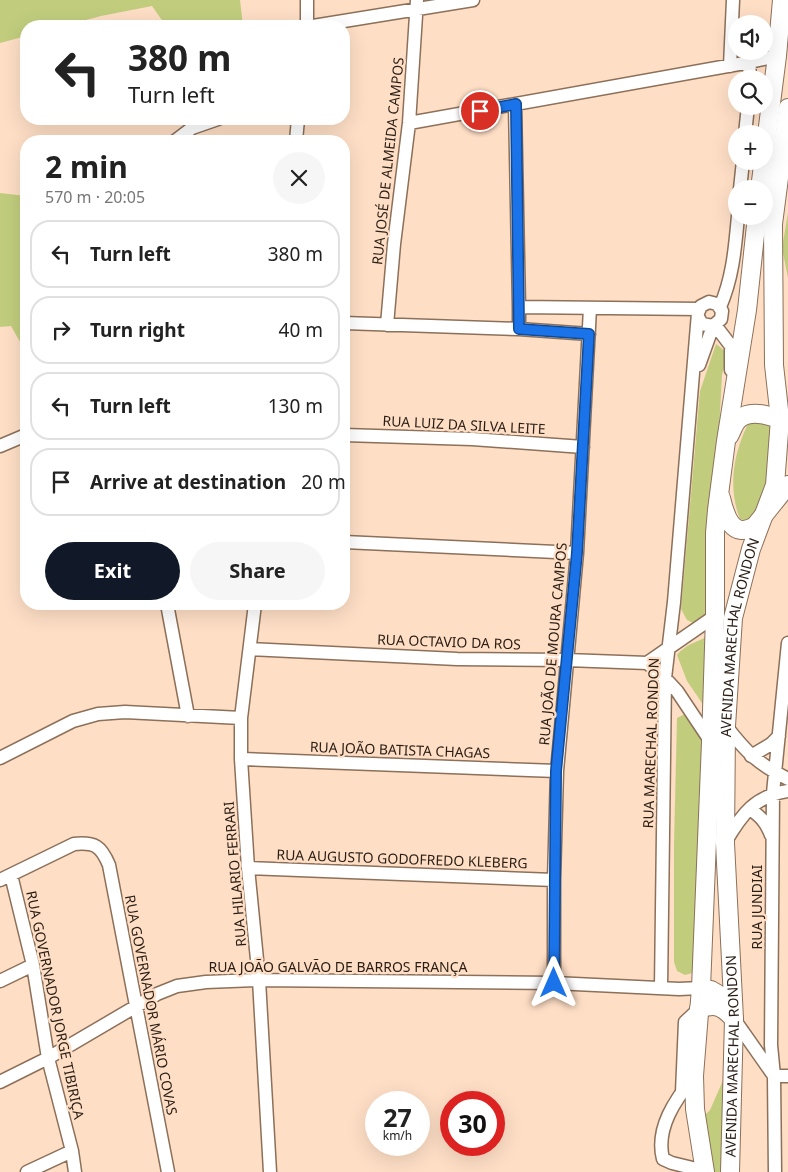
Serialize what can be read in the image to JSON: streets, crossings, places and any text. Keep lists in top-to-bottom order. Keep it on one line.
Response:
{"streets":{"main road":["AVENIDA MARECHAL RONDON"],"street":["RUA JOSÉ DE ALMEIDA CAMPOS","RUA LUIZ DA SILVA LEITE","RUA OCTAVIO DA ROS","RUA JOÃO DE MOURA CAMPOS","RUA MARECHAL RONDON","RUA JOÃO BATISTA CHAGAS","RUA AUGUSTO GODOFREDO KLEBERG","RUA HILARIO FERRARI","RUA JUNDIAI","RUA JOÃO GALVÃO DE BARROS FRANÇA","RUA GOVERNADOR JORGE TIBIRIÇA","RUA GOVERNADOR MÁRIO COVAS"]},"crossings":[["RUA LUIZ DA SILVA LEITE","RUA JOÃO DE MOURA CAMPOS"],["AVENIDA MARECHAL RONDON","RUA JOÃO GALVÃO DE BARROS FRANÇA"],["RUA OCTAVIO DA ROS","RUA JOÃO DE MOURA CAMPOS"],["RUA OCTAVIO DA ROS","RUA HILARIO FERRARI"],["RUA JOÃO DE MOURA CAMPOS","RUA JOÃO BATISTA CHAGAS"],["RUA JOÃO DE MOURA CAMPOS","RUA AUGUSTO GODOFREDO KLEBERG"],["RUA JOÃO DE MOURA CAMPOS","RUA JOÃO GALVÃO DE BARROS FRANÇA"],["RUA MARECHAL RONDON","RUA JOÃO GALVÃO DE BARROS FRANÇA"],["RUA JOÃO BATISTA CHAGAS","RUA HILARIO FERRARI"],["RUA AUGUSTO GODOFREDO KLEBERG","RUA HILARIO FERRARI"],["RUA HILARIO FERRARI","RUA JOÃO GALVÃO DE BARROS FRANÇA"],["RUA JOÃO GALVÃO DE BARROS FRANÇA","RUA GOVERNADOR JORGE TIBIRIÇA"],["RUA JOÃO GALVÃO DE BARROS FRANÇA","RUA GOVERNADOR MÁRIO COVAS"],["RUA GOVERNADOR JORGE TIBIRIÇA","RUA GOVERNADOR MÁRIO COVAS"]],"page":{"map_buttons":["+","−"],"turn":["380 m","Turn left"],"heading":["2 min","570 m · 20:05"],"list":[{"name":"Turn left","value":"380 m"},{"name":"Turn right","value":"40 m"},{"name":"Turn left","value":"130 m"},{"name":"Arrive at destination","value":"20 m"}],"buttons":["Exit","Share"],"speed":"27 km/h","limit":"30"}}
